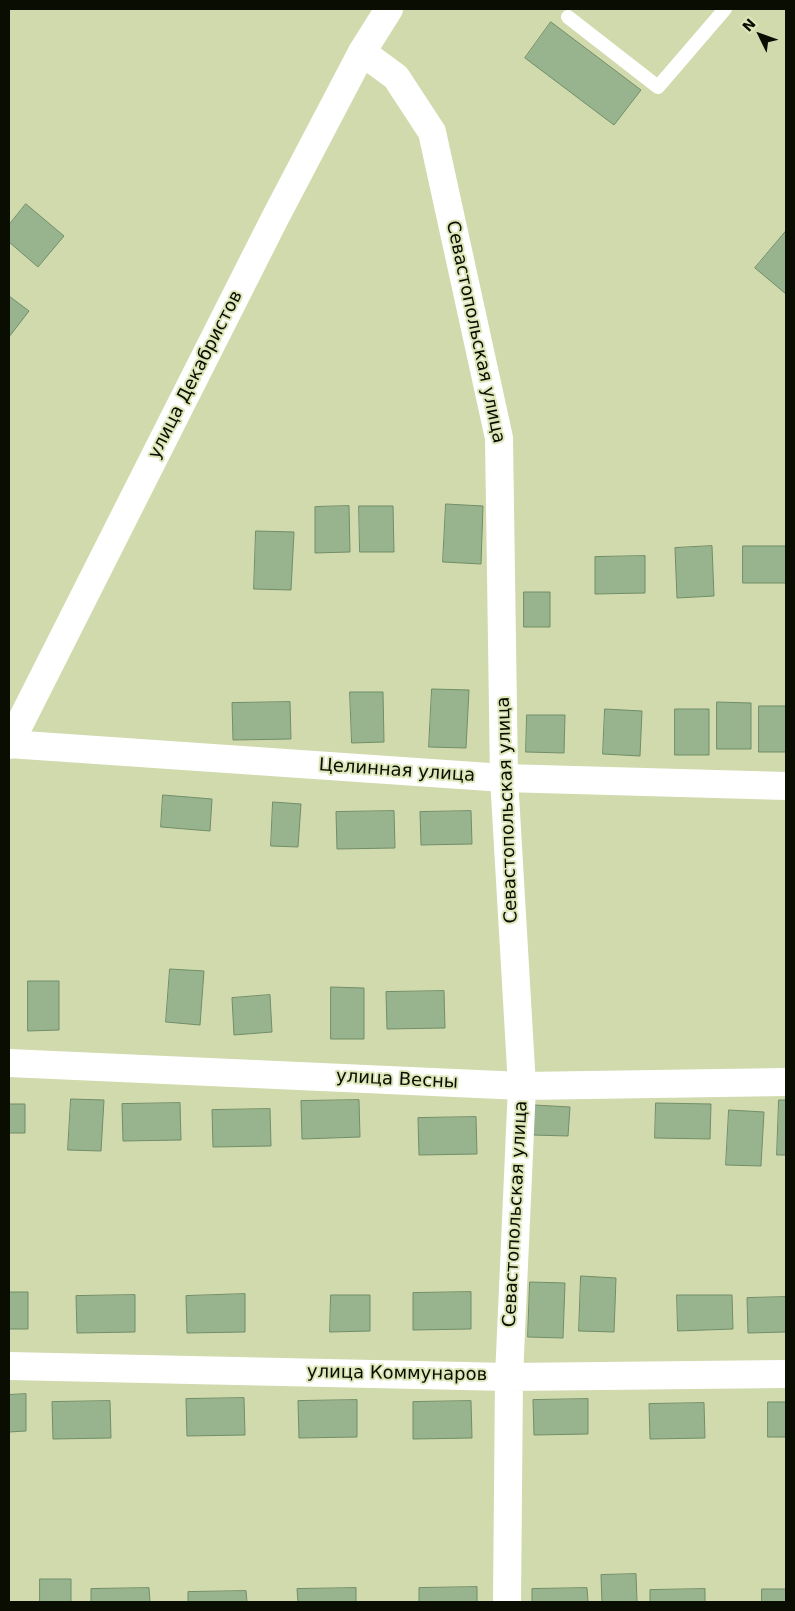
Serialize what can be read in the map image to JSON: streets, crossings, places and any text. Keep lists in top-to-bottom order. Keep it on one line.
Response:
{"streets":{"street":["Севастопольская улица","улица Декабристов","Целинная улица","улица Весны","улица Коммунаров"]},"crossings":[["Севастопольская улица","улица Декабристов"],["Севастопольская улица","Целинная улица"],["Севастопольская улица","улица Весны"],["Севастопольская улица","улица Коммунаров"],["улица Декабристов","Целинная улица"]],"north":"top left"}
